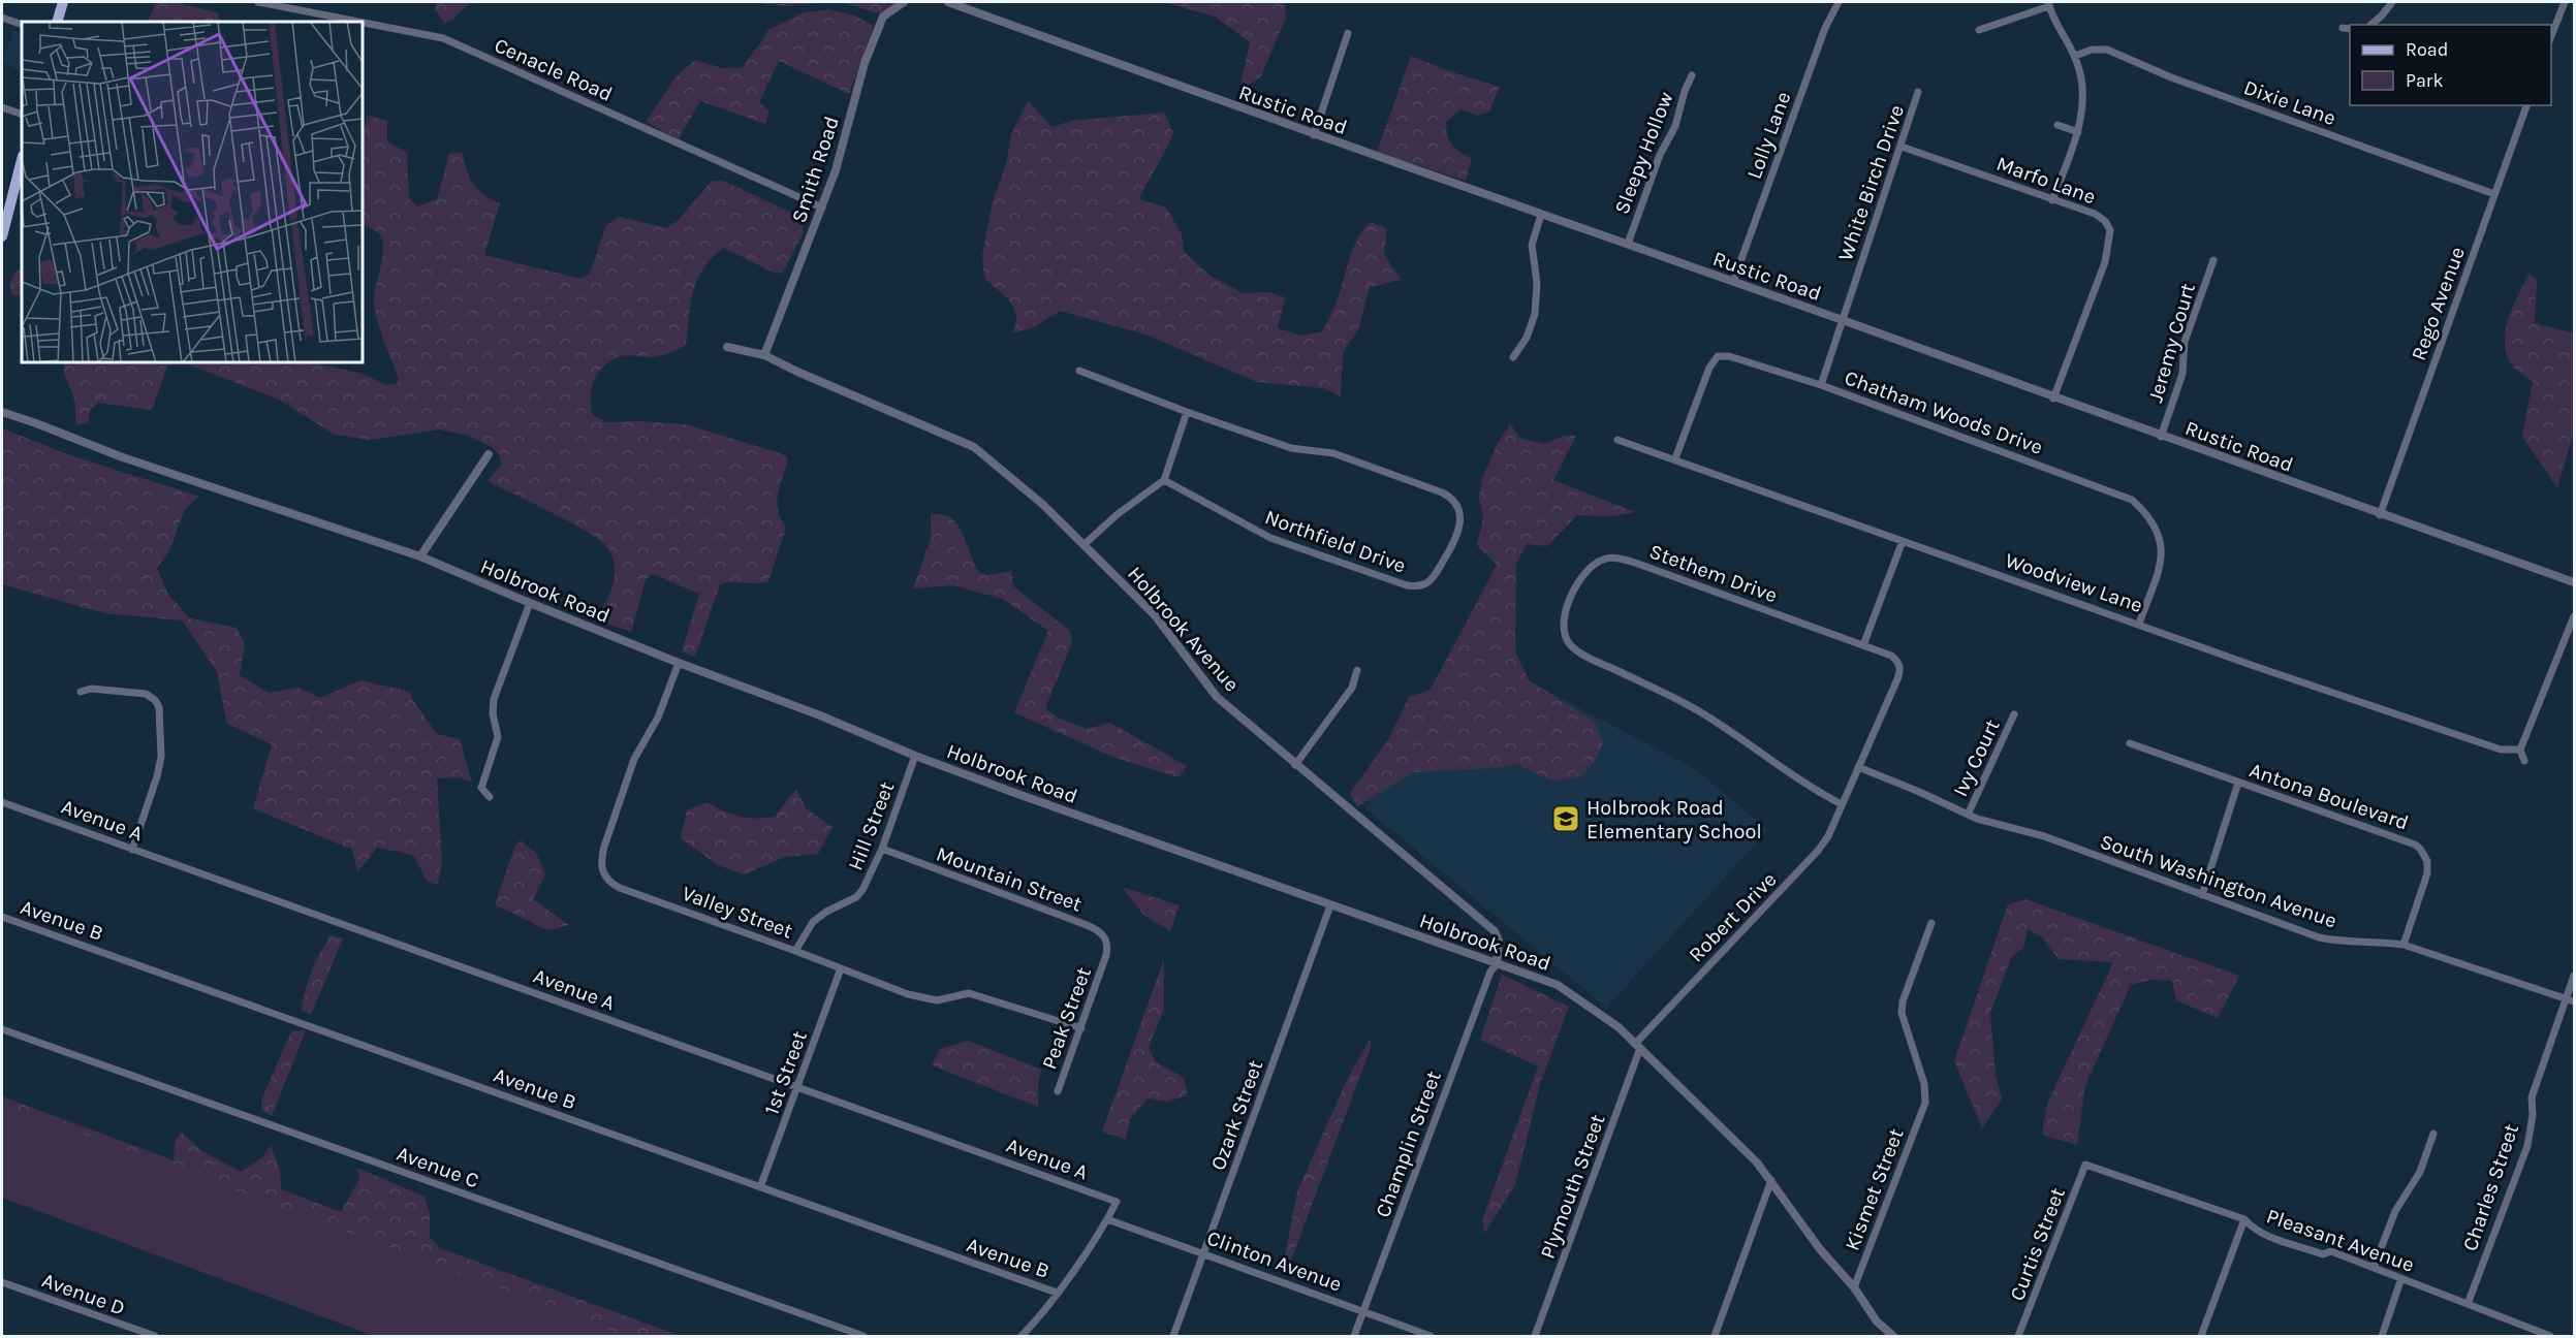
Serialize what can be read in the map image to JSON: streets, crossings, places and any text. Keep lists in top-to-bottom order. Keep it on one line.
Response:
{"streets":{"street":["Cenacle Road","Dixie Lane","Rustic Road","Lolly Lane","Sleepy Hollow","Smith Road","Marfo Lane","White Birch Drive","Rego Avenue","Jeremy Court","Chatham Woods Drive","Northfield Drive","Stethem Drive","Woodview Lane","Holbrook Road","Holbrook Avenue","Ivy Court","Antona Boulevard","Avenue A","Hill Street","Mountain Street","South Washington Avenue","Valley Street","Robert Drive","Avenue B","Peak Street","1st Street","Ozark Street","Champlin Street","Avenue C","Plymouth Street","Charles Street","Kismet Street","Pleasant Avenue","Curtis Street","Clinton Avenue","Avenue D"]},"crossings":[["Cenacle Road","Smith Road"],["Dixie Lane","Rego Avenue"],["Rustic Road","Lolly Lane"],["Rustic Road","Sleepy Hollow"],["Rustic Road","Marfo Lane"],["Rustic Road","White Birch Drive"],["Rustic Road","Rego Avenue"],["Rustic Road","Jeremy Court"],["Smith Road","Holbrook Avenue"],["Marfo Lane","White Birch Drive"],["White Birch Drive","Chatham Woods Drive"],["Chatham Woods Drive","Woodview Lane"],["Stethem Drive","South Washington Avenue"],["Stethem Drive","Robert Drive"],["Holbrook Road","Holbrook Avenue"],["Holbrook Road","Hill Street"],["Holbrook Road","Valley Street"],["Holbrook Road","Robert Drive"],["Holbrook Road","Ozark Street"],["Holbrook Road","Champlin Street"],["Holbrook Road","Plymouth Street"],["Holbrook Road","Kismet Street"],["Holbrook Avenue","Champlin Street"],["Ivy Court","South Washington Avenue"],["Antona Boulevard","South Washington Avenue"],["Avenue A","1st Street"],["Avenue A","Clinton Avenue"],["Hill Street","Mountain Street"],["Hill Street","Valley Street"],["Mountain Street","Peak Street"],["South Washington Avenue","Charles Street"],["Valley Street","Peak Street"],["Valley Street","1st Street"],["Robert Drive","Plymouth Street"],["Avenue B","1st Street"],["Ozark Street","Clinton Avenue"],["Champlin Street","Clinton Avenue"],["Charles Street","Pleasant Avenue"],["Pleasant Avenue","Curtis Street"]],"places":{"school or university":["Holbrook Road Elementary School"]},"legend":["Road","Park"]}
